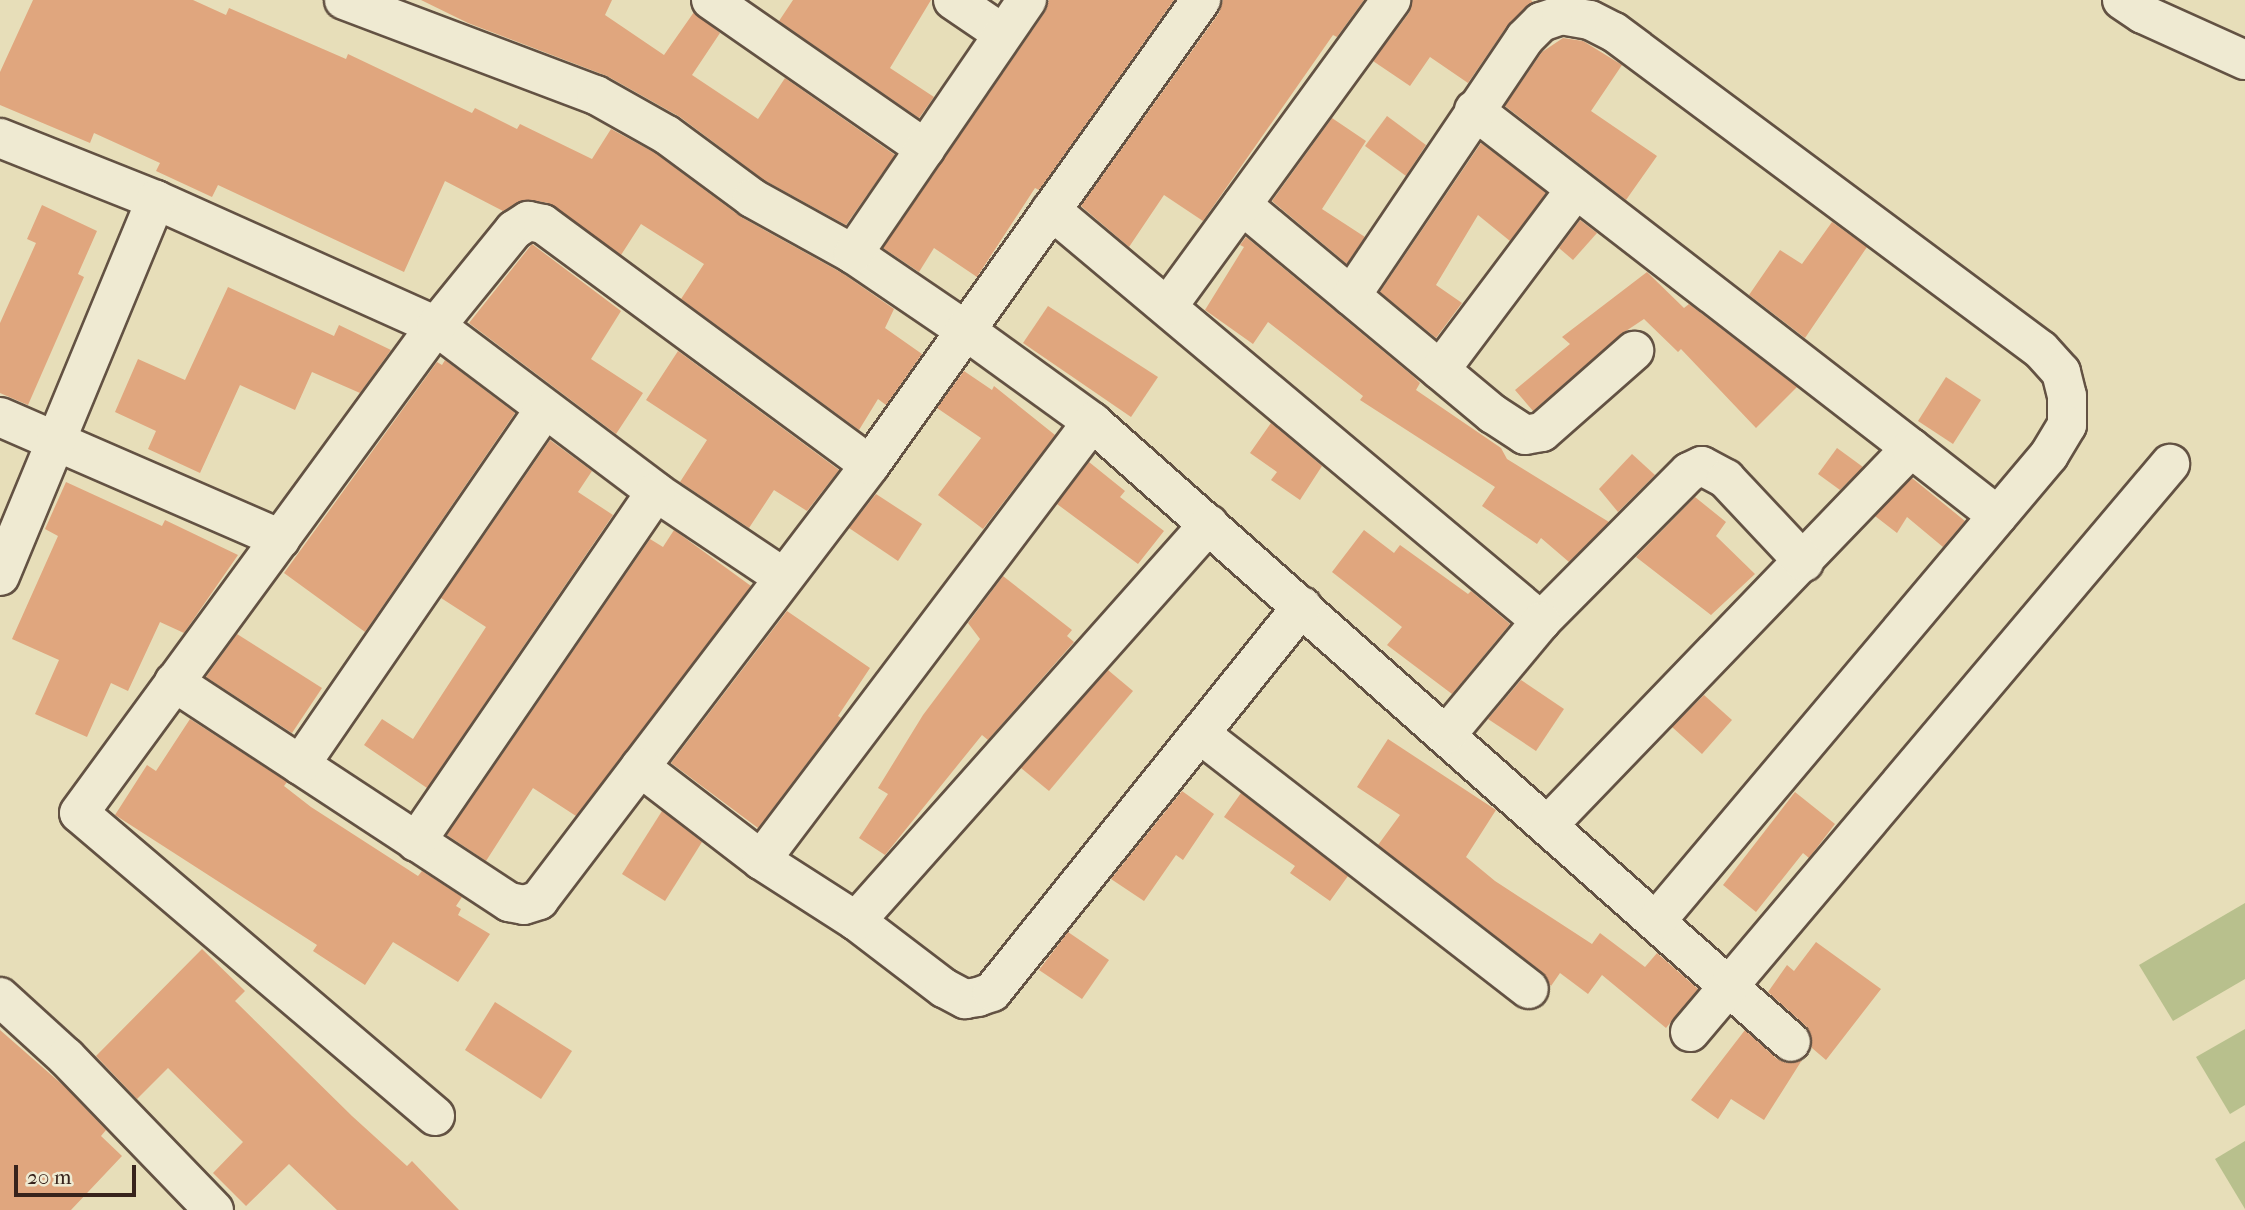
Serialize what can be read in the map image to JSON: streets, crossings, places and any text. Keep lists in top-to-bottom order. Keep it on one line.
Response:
{"scale_bar":"20 m"}
